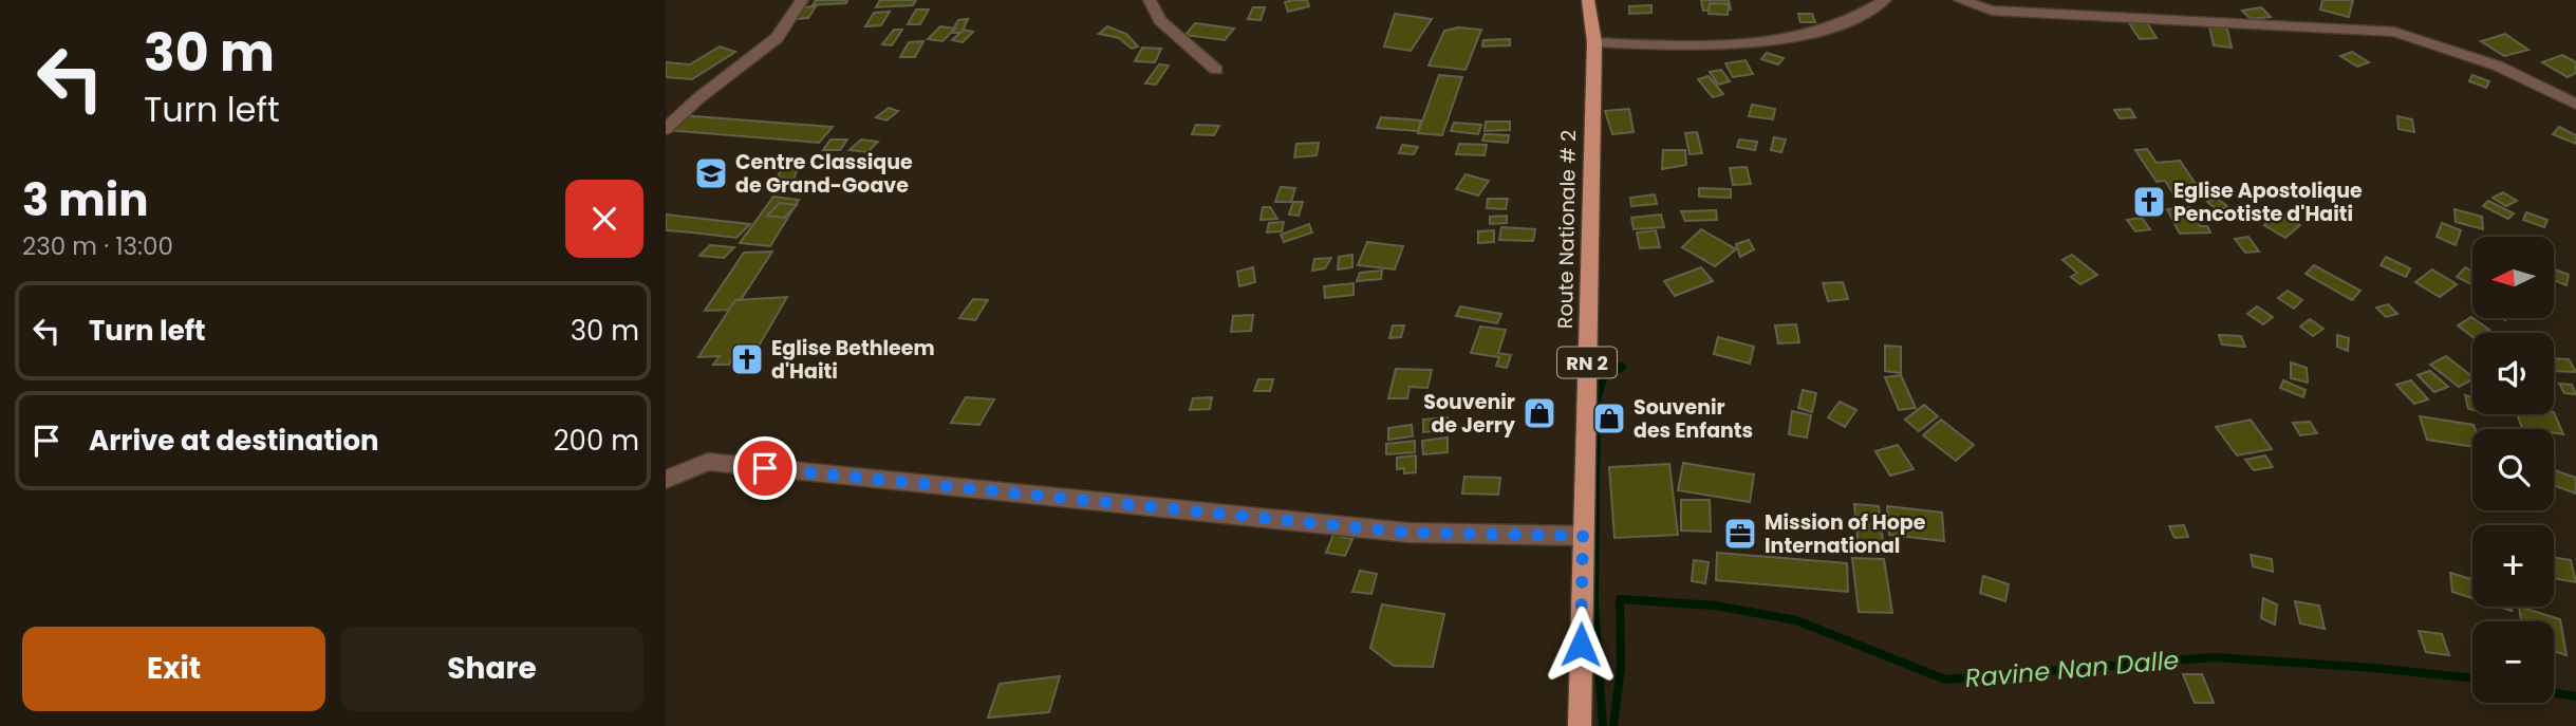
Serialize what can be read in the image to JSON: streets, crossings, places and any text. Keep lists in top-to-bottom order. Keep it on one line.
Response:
{"streets":{"main road":["Route Nationale # 2","RN 2"]},"water":["Ravine Nan Dalle"],"places":{"school or university":["Centre Classique de Grand-Goave"],"church":["Eglise Apostolique Pencotiste d'Haiti","Eglise Bethleem d'Haiti"],"shop":["Souvenir de Jerry","Souvenir des Enfants"],"office":["Mission of Hope International"]},"north":"left","page":{"turn":["30 m","Turn left"],"heading":["3 min","230 m · 13:00"],"map_buttons":["+","−"],"list":[{"name":"Turn left","value":"30 m"},{"name":"Arrive at destination","value":"200 m"}],"buttons":["Exit","Share"]}}
